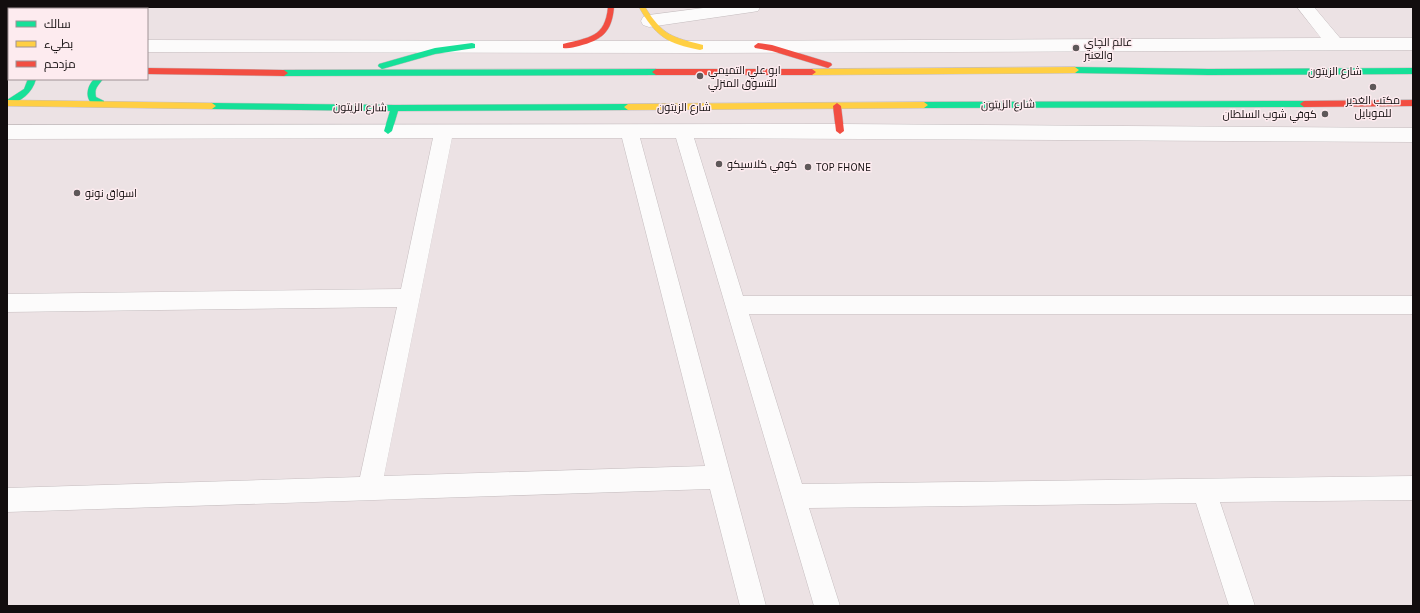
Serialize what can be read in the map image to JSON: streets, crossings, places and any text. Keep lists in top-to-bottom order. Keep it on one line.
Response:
{"streets":{"main road":["شارع الزيتون"]},"places":["عالم الچاي والعنبر","ابو علي التميمي للتسوق المنزلي","مكتب الغدير للموبايل","كوفي شوب السلطان","كوفي كلاسيكو","TOP FHONE","اسواق نونو"],"legend":["سالك","بطيء","مزدحم"]}
